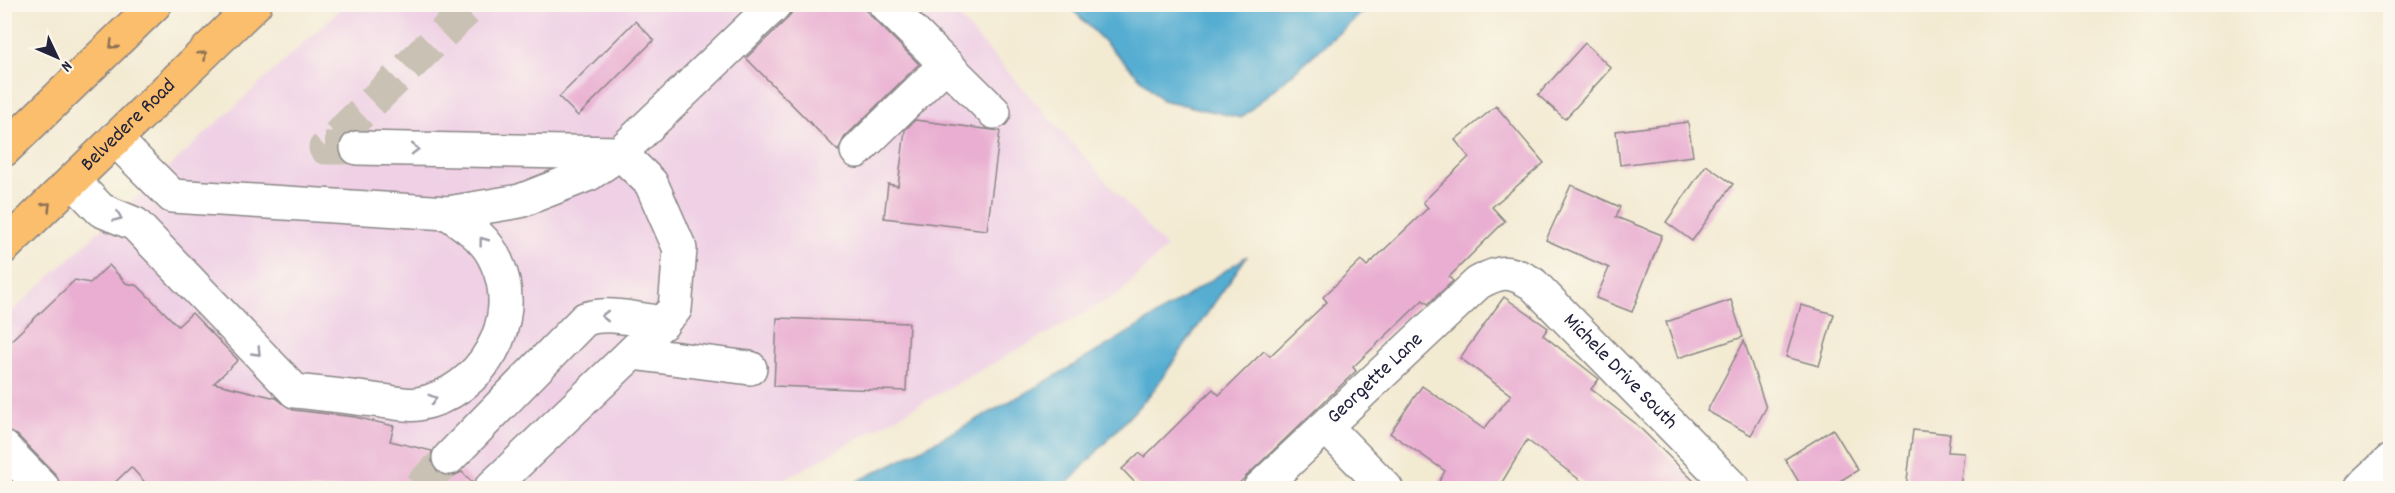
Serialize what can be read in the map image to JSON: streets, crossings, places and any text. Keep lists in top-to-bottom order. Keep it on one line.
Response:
{"streets":{"main road":["Belvedere Road"],"street":["Michele Drive South","Georgette Lane"]},"crossings":[["Michele Drive South","Georgette Lane"]],"north":"bottom right"}
